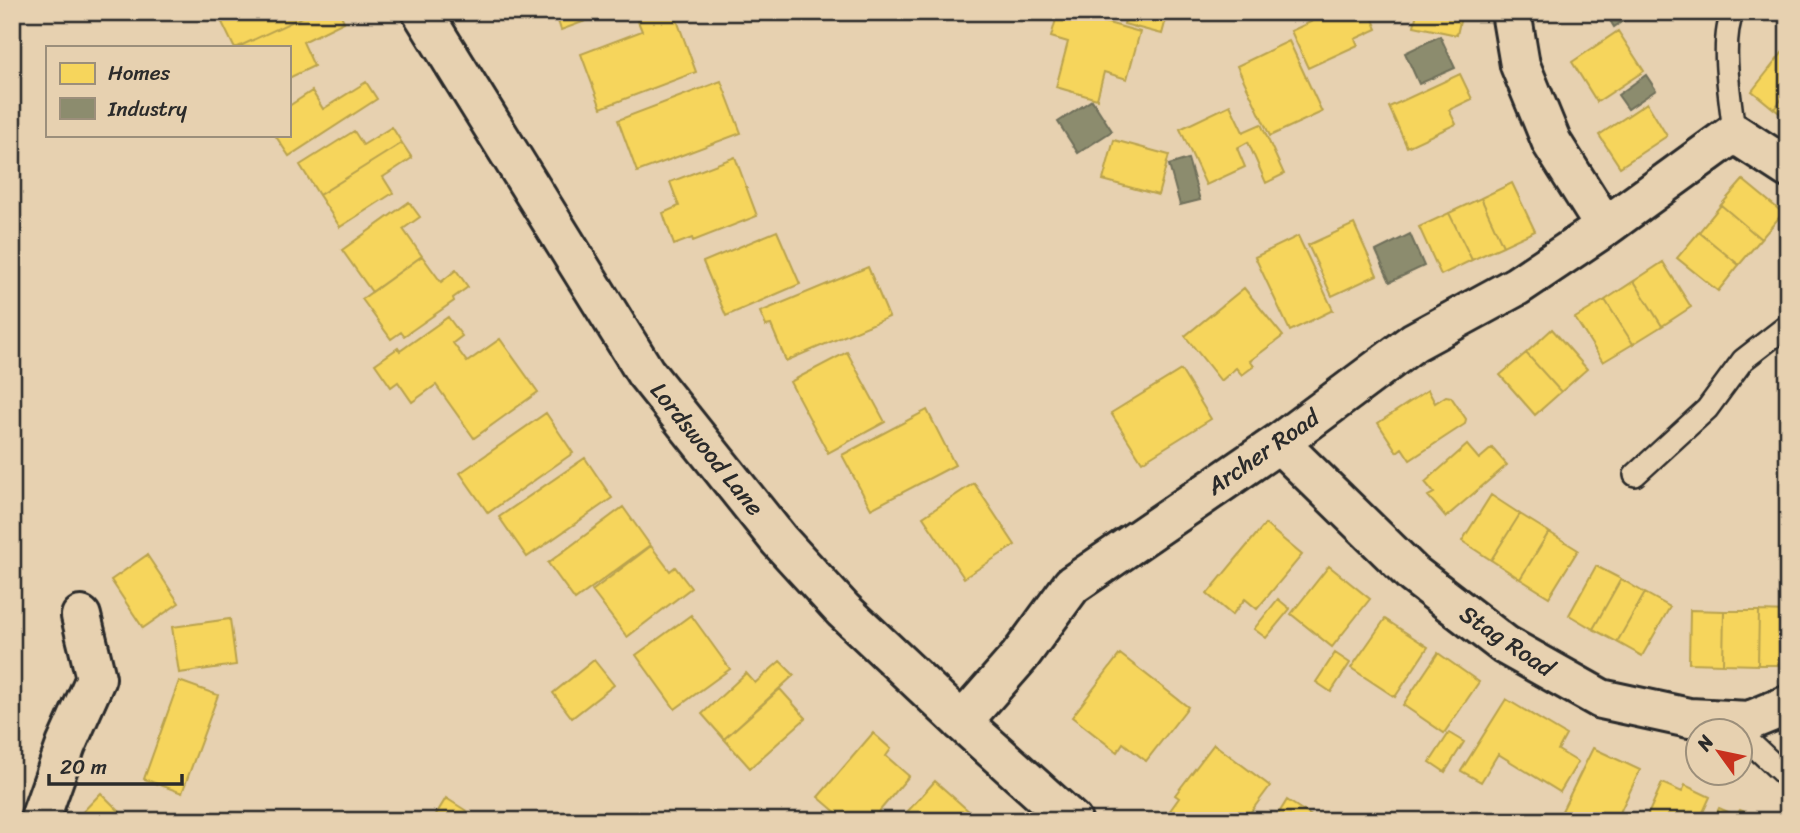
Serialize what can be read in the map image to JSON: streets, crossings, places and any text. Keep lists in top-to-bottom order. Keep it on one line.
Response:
{"streets":{"street":["Lordswood Lane","Archer Road","Stag Road"]},"crossings":[["Lordswood Lane","Archer Road"],["Archer Road","Stag Road"]],"legend":["Homes","Industry"],"scale_bar":"20 m","north":"top left"}
